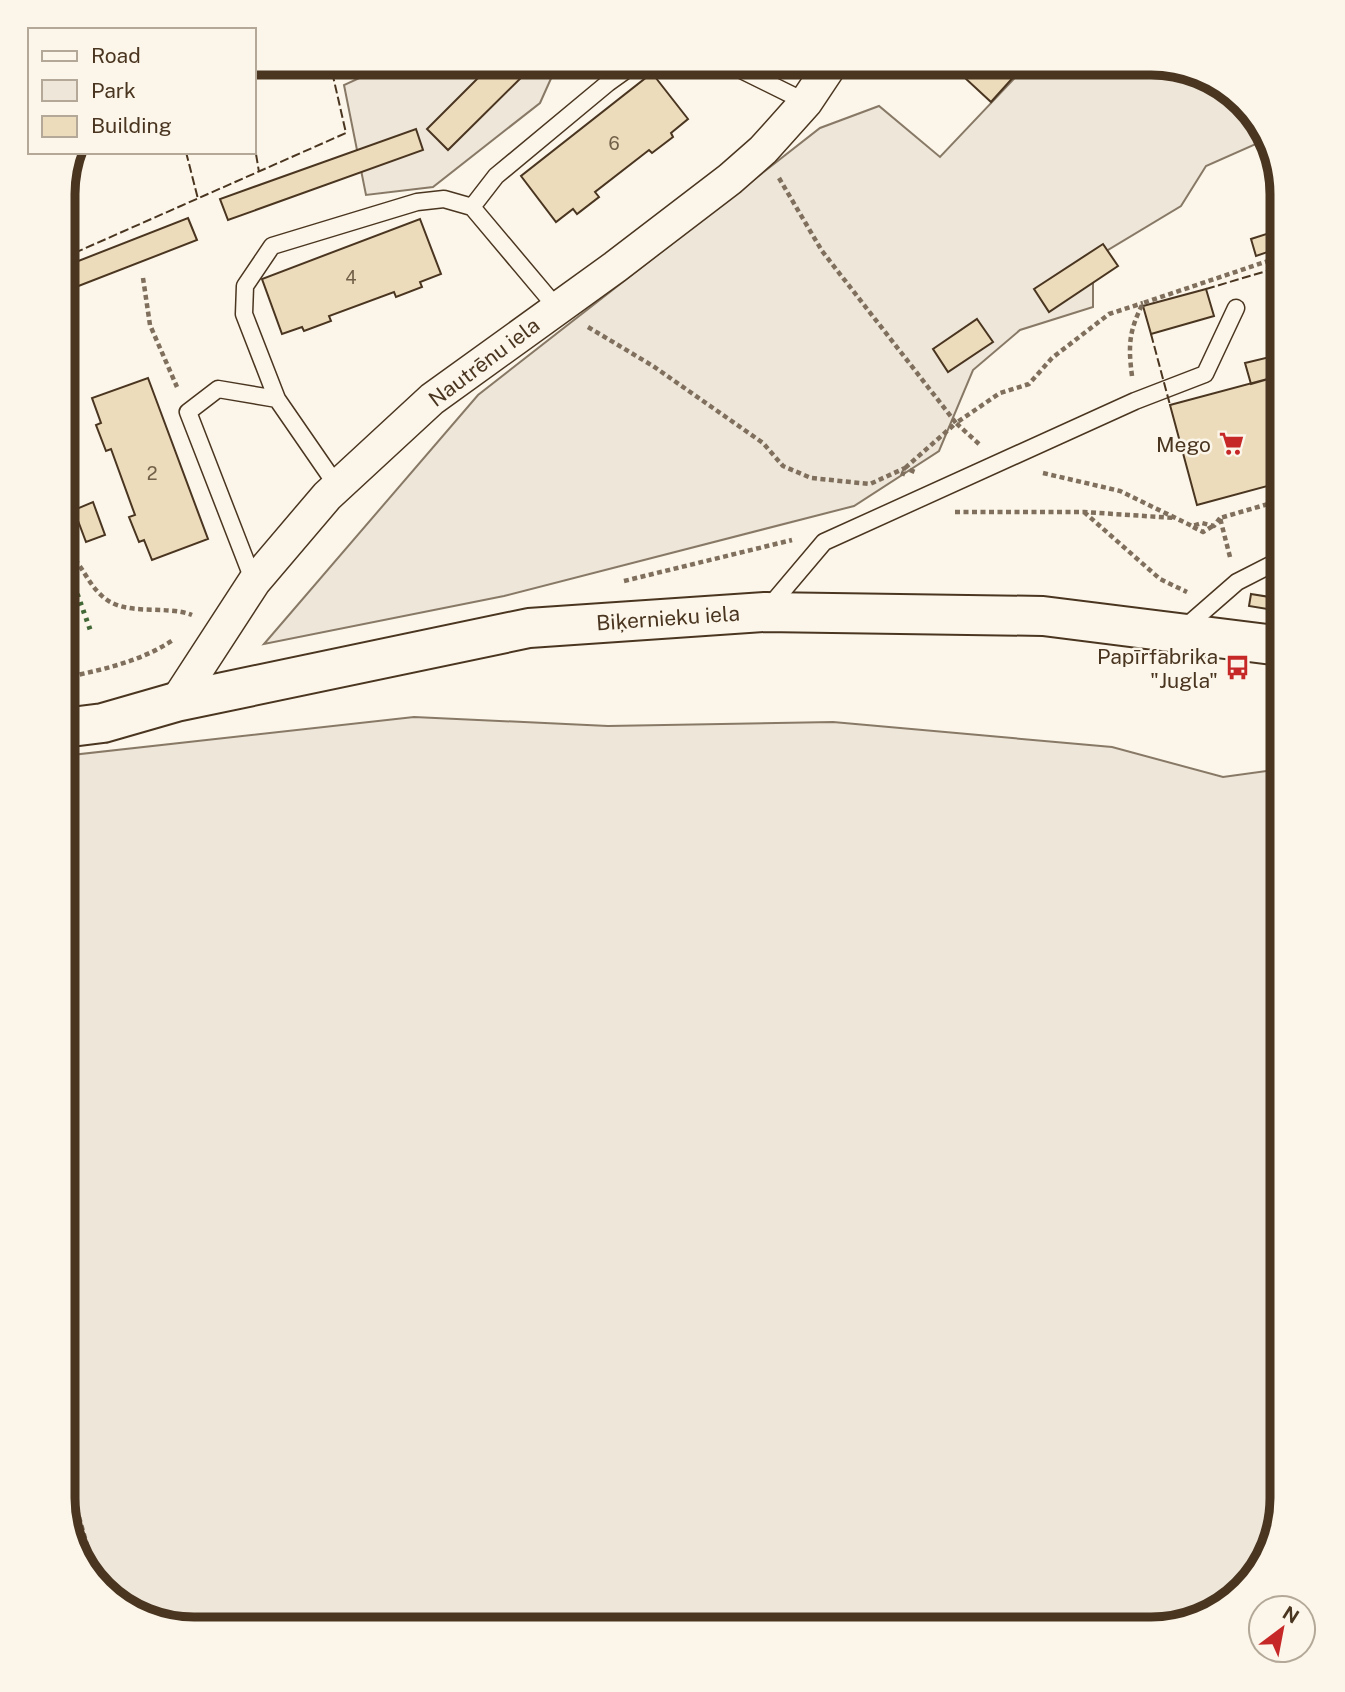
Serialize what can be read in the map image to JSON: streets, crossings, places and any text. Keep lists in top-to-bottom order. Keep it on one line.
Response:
{"streets":{"main road":["Biķernieku iela"],"street":["Nautrēnu iela"]},"crossings":[["Nautrēnu iela","Biķernieku iela"]],"places":{"supermarket":["Mego"],"bus stop":["Papīrfabrika \"Jugla\""]},"house_numbers":["6","4","2"],"legend":["Road","Park","Building"],"north":"top right"}
